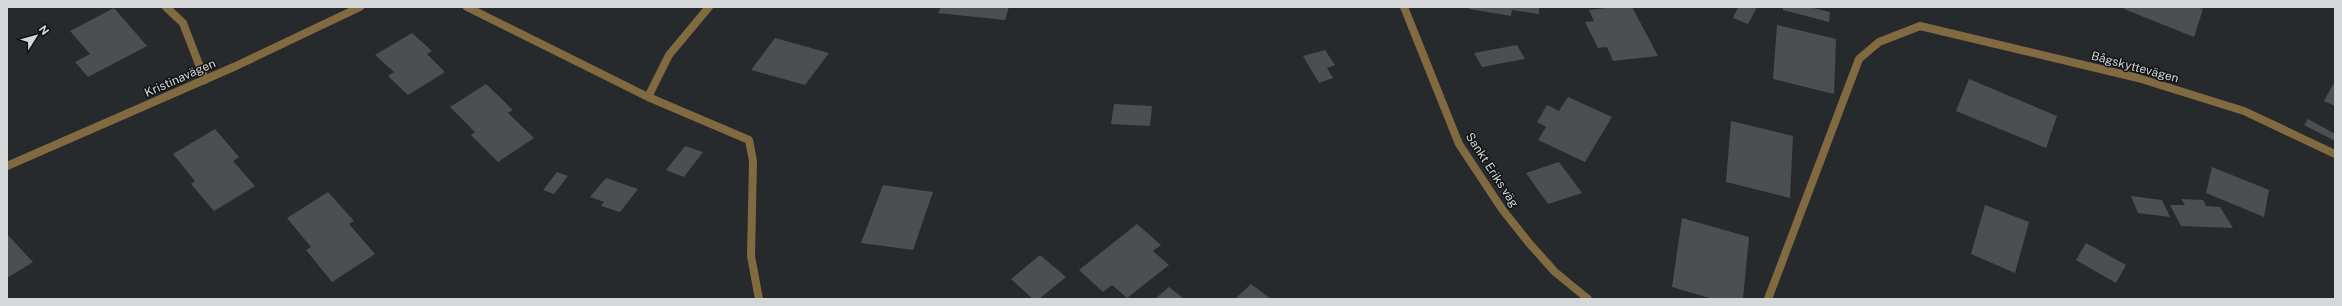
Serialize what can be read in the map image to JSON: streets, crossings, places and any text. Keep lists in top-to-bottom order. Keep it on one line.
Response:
{"streets":{"street":["Bågskyttevägen","Kristinavägen","Sankt Eriks väg"]},"north":"top right"}
